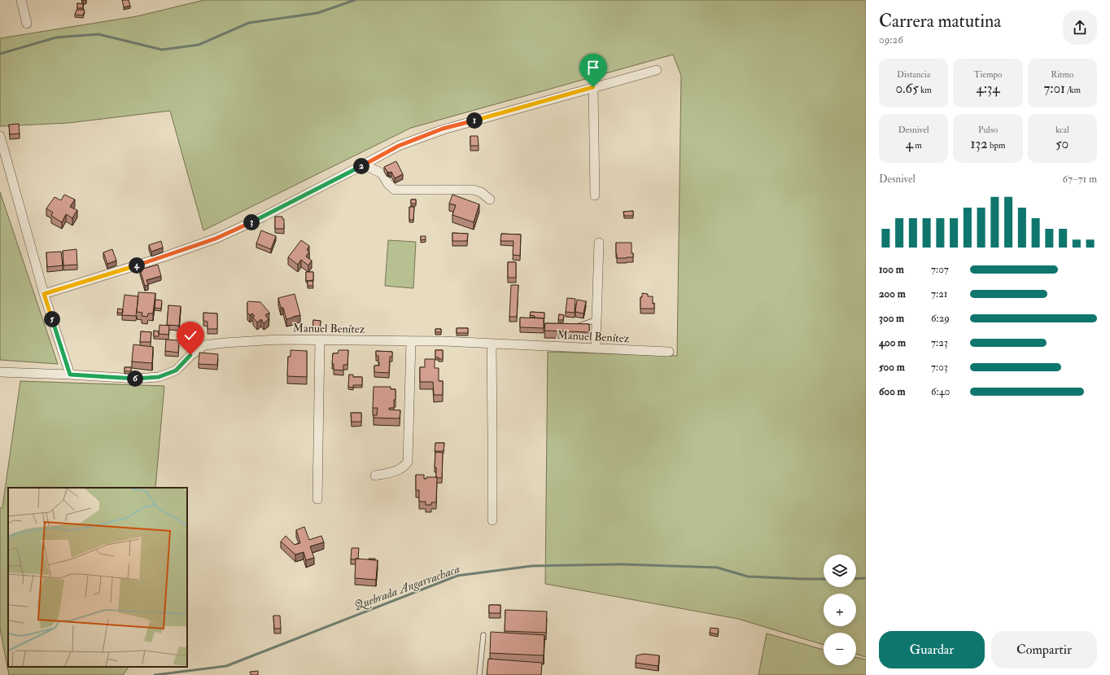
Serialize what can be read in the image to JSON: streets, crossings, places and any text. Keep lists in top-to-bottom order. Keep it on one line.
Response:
{"streets":{"street":["Manuel Benítez"]},"water":["Quebrada Angarrachaca"],"page":{"heading":["Carrera matutina","09:26"],"stats":[["Distancia","0.65 km"],["Tiempo","4:34"],["Ritmo","7:01 /km"],["Desnivel","4 m"],["Pulso","132 bpm"],["kcal","50"]],"pins":["1","2","3","4","5","6"],"chart":["Desnivel","67–71 m"],"list":[{"name":"100 m","note":"7:07"},{"name":"200 m","note":"7:21"},{"name":"300 m","note":"6:29"},{"name":"400 m","note":"7:23"},{"name":"500 m","note":"7:03"},{"name":"600 m","note":"6:40"}],"map_buttons":["+","−"],"buttons":["Guardar","Compartir"]}}
